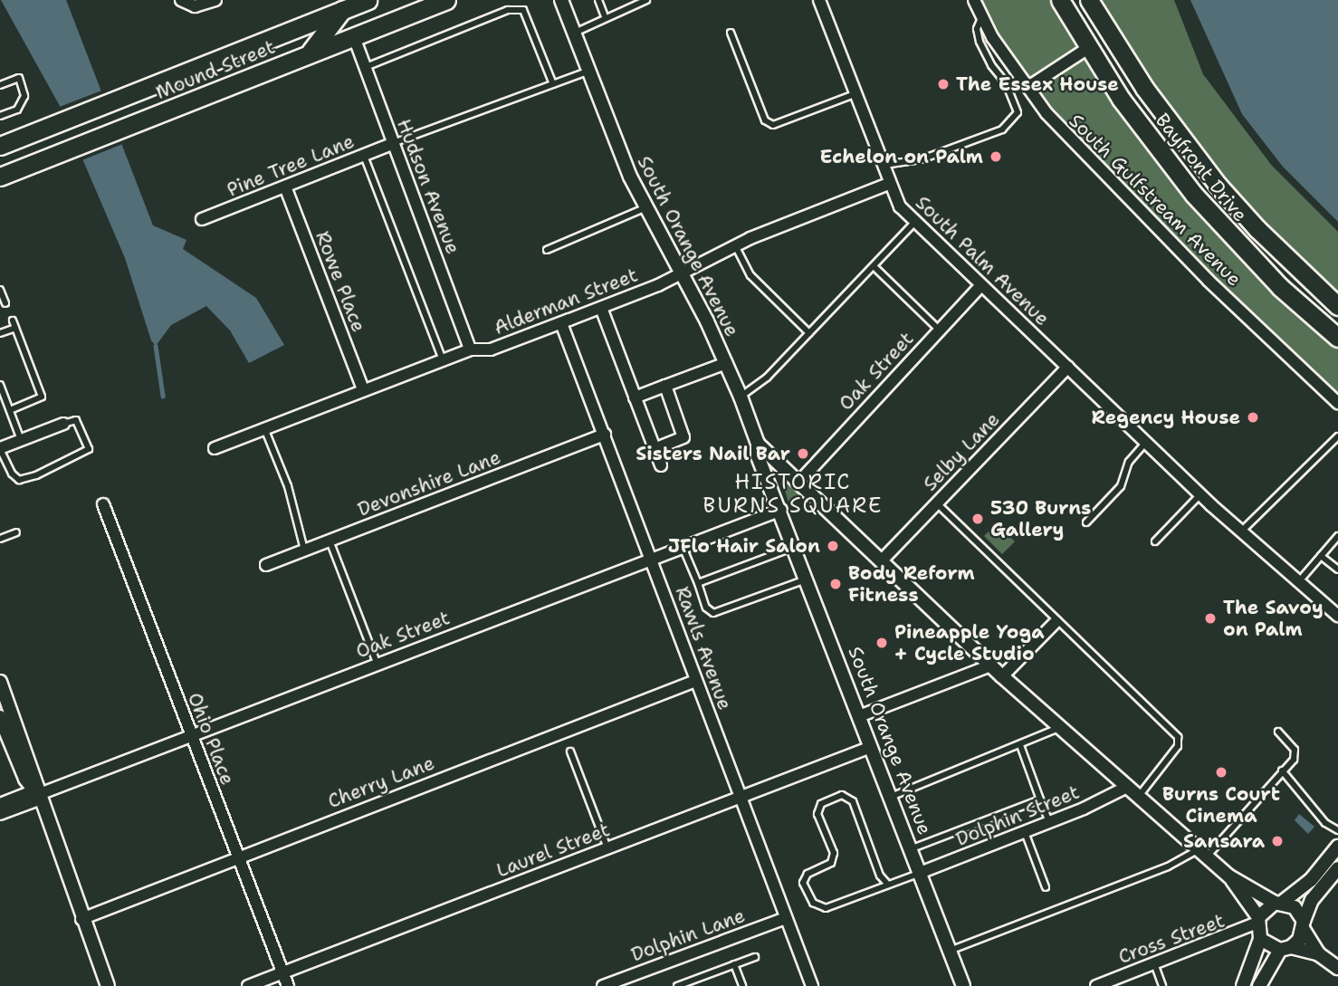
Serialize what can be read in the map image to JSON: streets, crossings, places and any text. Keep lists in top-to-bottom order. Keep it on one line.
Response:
{"streets":{"main road":["Mound Street","Bayfront Drive"],"street":["Pine Tree Lane","Hudson Avenue","South Gulfstream Avenue","South Orange Avenue","South Palm Avenue","Rowe Place","Alderman Street","Oak Street","Selby Lane","Devonshire Lane","Rawls Avenue","Ohio Place","Cherry Lane","Dolphin Street","Laurel Street","Dolphin Lane","Cross Street"]},"crossings":[["Mound Street","Hudson Avenue"],["Pine Tree Lane","Hudson Avenue"],["Pine Tree Lane","Rowe Place"],["Hudson Avenue","Alderman Street"],["South Orange Avenue","Alderman Street"],["South Orange Avenue","Oak Street"],["South Orange Avenue","Dolphin Street"],["South Orange Avenue","Laurel Street"],["South Palm Avenue","Alderman Street"],["South Palm Avenue","Oak Street"],["South Palm Avenue","Selby Lane"],["Rowe Place","Alderman Street"],["Alderman Street","Rawls Avenue"],["Oak Street","Rawls Avenue"],["Oak Street","Ohio Place"],["Devonshire Lane","Rawls Avenue"],["Rawls Avenue","Cherry Lane"],["Rawls Avenue","Laurel Street"],["Rawls Avenue","Dolphin Lane"],["Ohio Place","Cherry Lane"],["Ohio Place","Laurel Street"]],"districts":["HISTORIC BURNS SQUARE"],"places":["The Essex House","Echelon on Palm","Regency House","Sisters Nail Bar","530 Burns Gallery","JFlo Hair Salon","Body Reform Fitness","The Savoy on Palm","Pineapple Yoga + Cycle Studio","Burns Court Cinema","Sansara"]}
